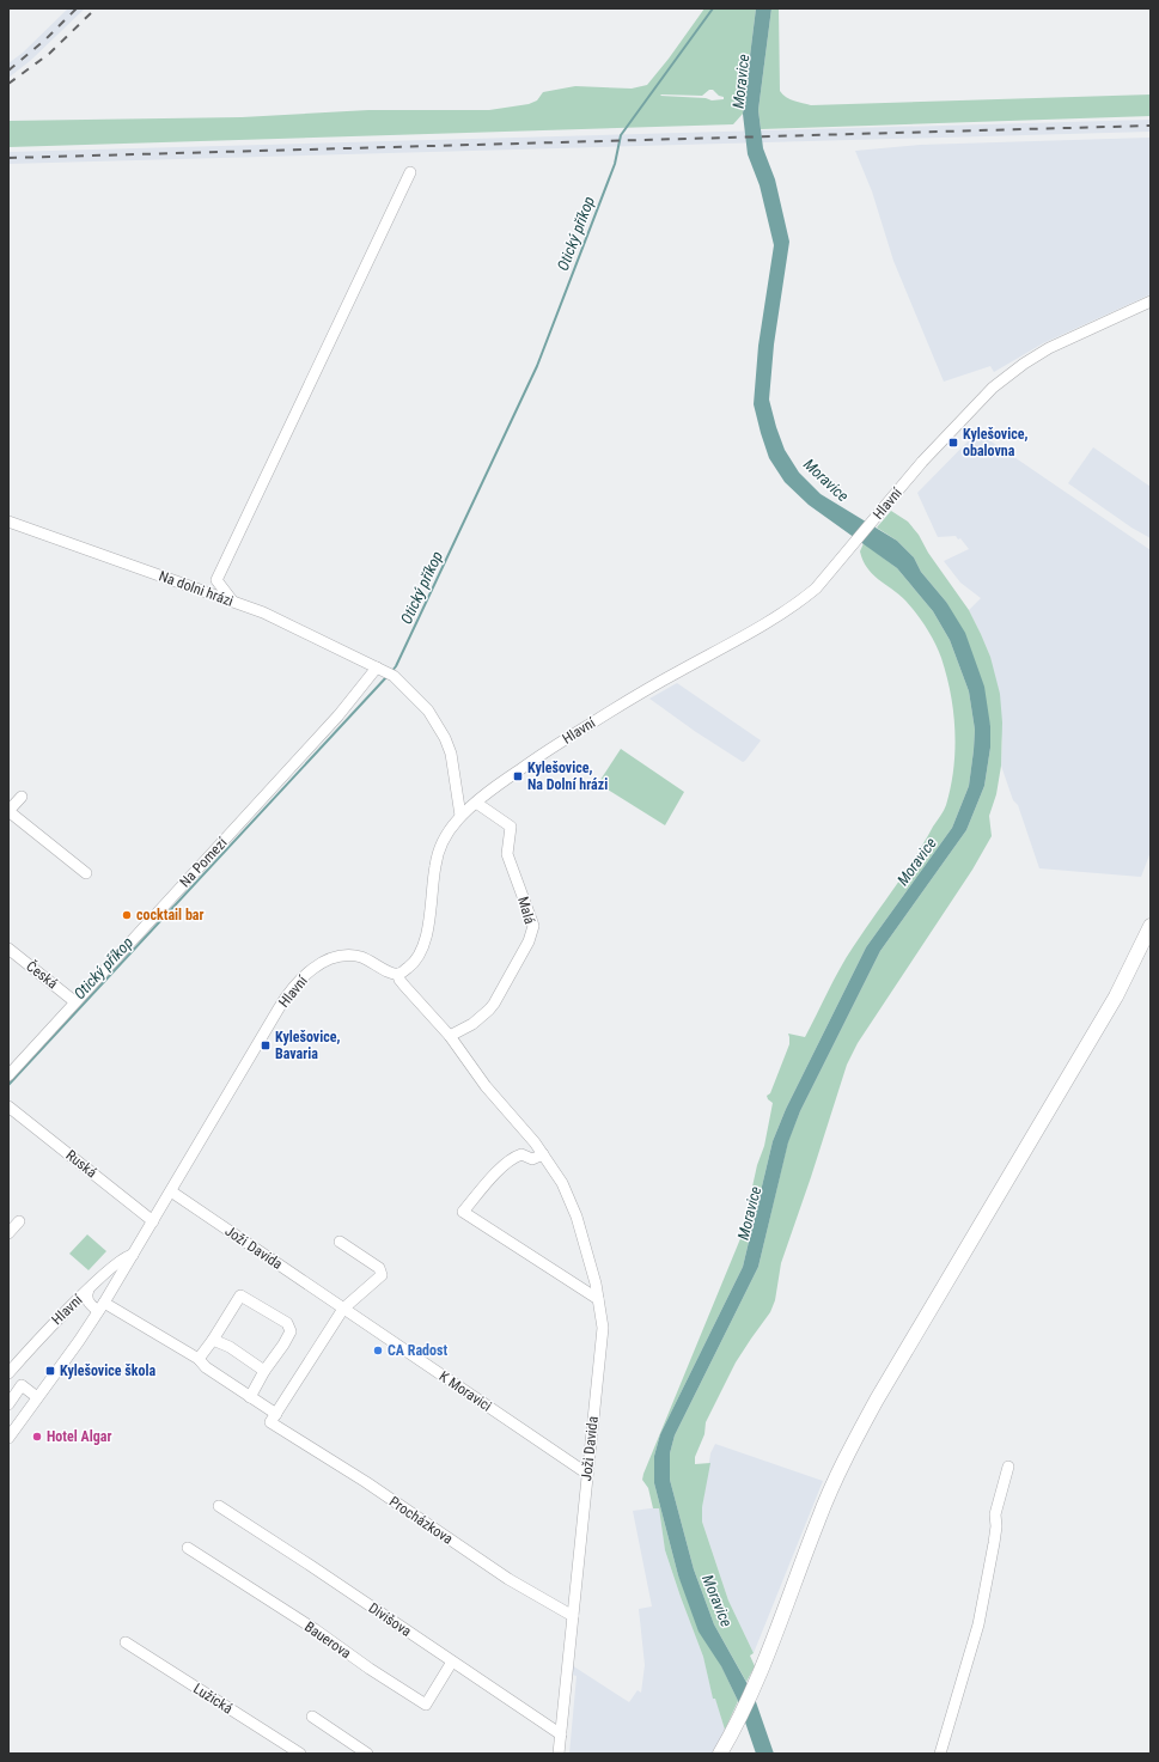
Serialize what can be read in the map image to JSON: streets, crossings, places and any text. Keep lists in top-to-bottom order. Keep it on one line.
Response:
{"streets":{"street":["Hlavní","Na dolni hrázi","Na Pomezí","Malá","Česká","Ruská","Joži Davida","K Moravici","Procházkova","Divišova","Bauerova","Lužická"]},"crossings":[["Hlavní","Na dolni hrázi"],["Hlavní","Malá"],["Hlavní","Ruská"],["Hlavní","Joži Davida"],["Hlavní","Procházkova"],["Na dolni hrázi","Na Pomezí"],["Na Pomezí","Česká"],["Malá","Joži Davida"],["Joži Davida","K Moravici"],["Joži Davida","Procházkova"],["Joži Davida","Divišova"],["Divišova","Bauerova"]],"water":["Moravice","Otický příkop"],"places":{"transit":["Kylešovice, obalovna","Kylešovice, Na Dolní hrázi","Kylešovice, Bavaria","Kylešovice škola"],"other":["cocktail bar","CA Radost","Hotel Algar"]}}
